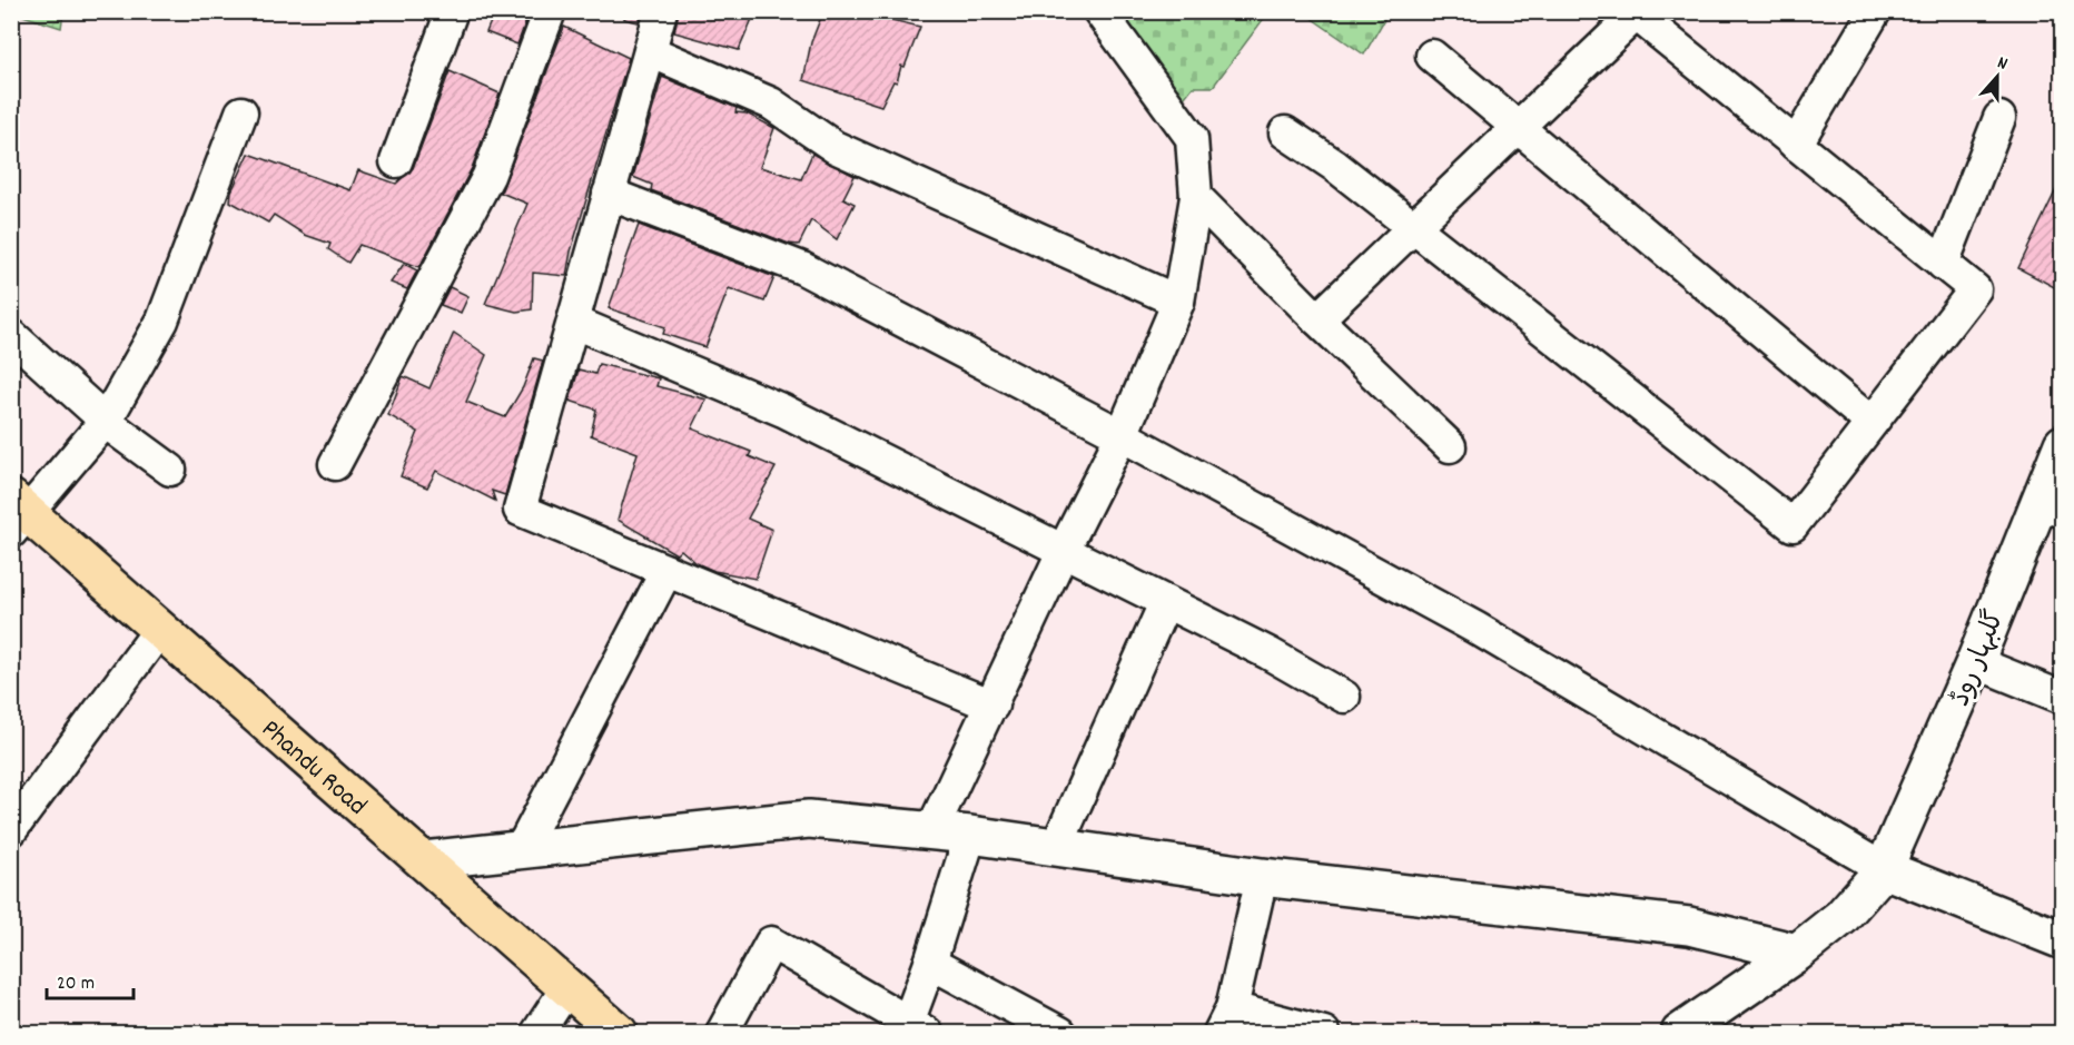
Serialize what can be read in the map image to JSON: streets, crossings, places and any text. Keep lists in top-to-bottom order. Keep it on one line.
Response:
{"streets":{"main road":["Phandu Road"],"street":["گلبہار روڈ"]},"scale_bar":"20 m","north":"top"}
